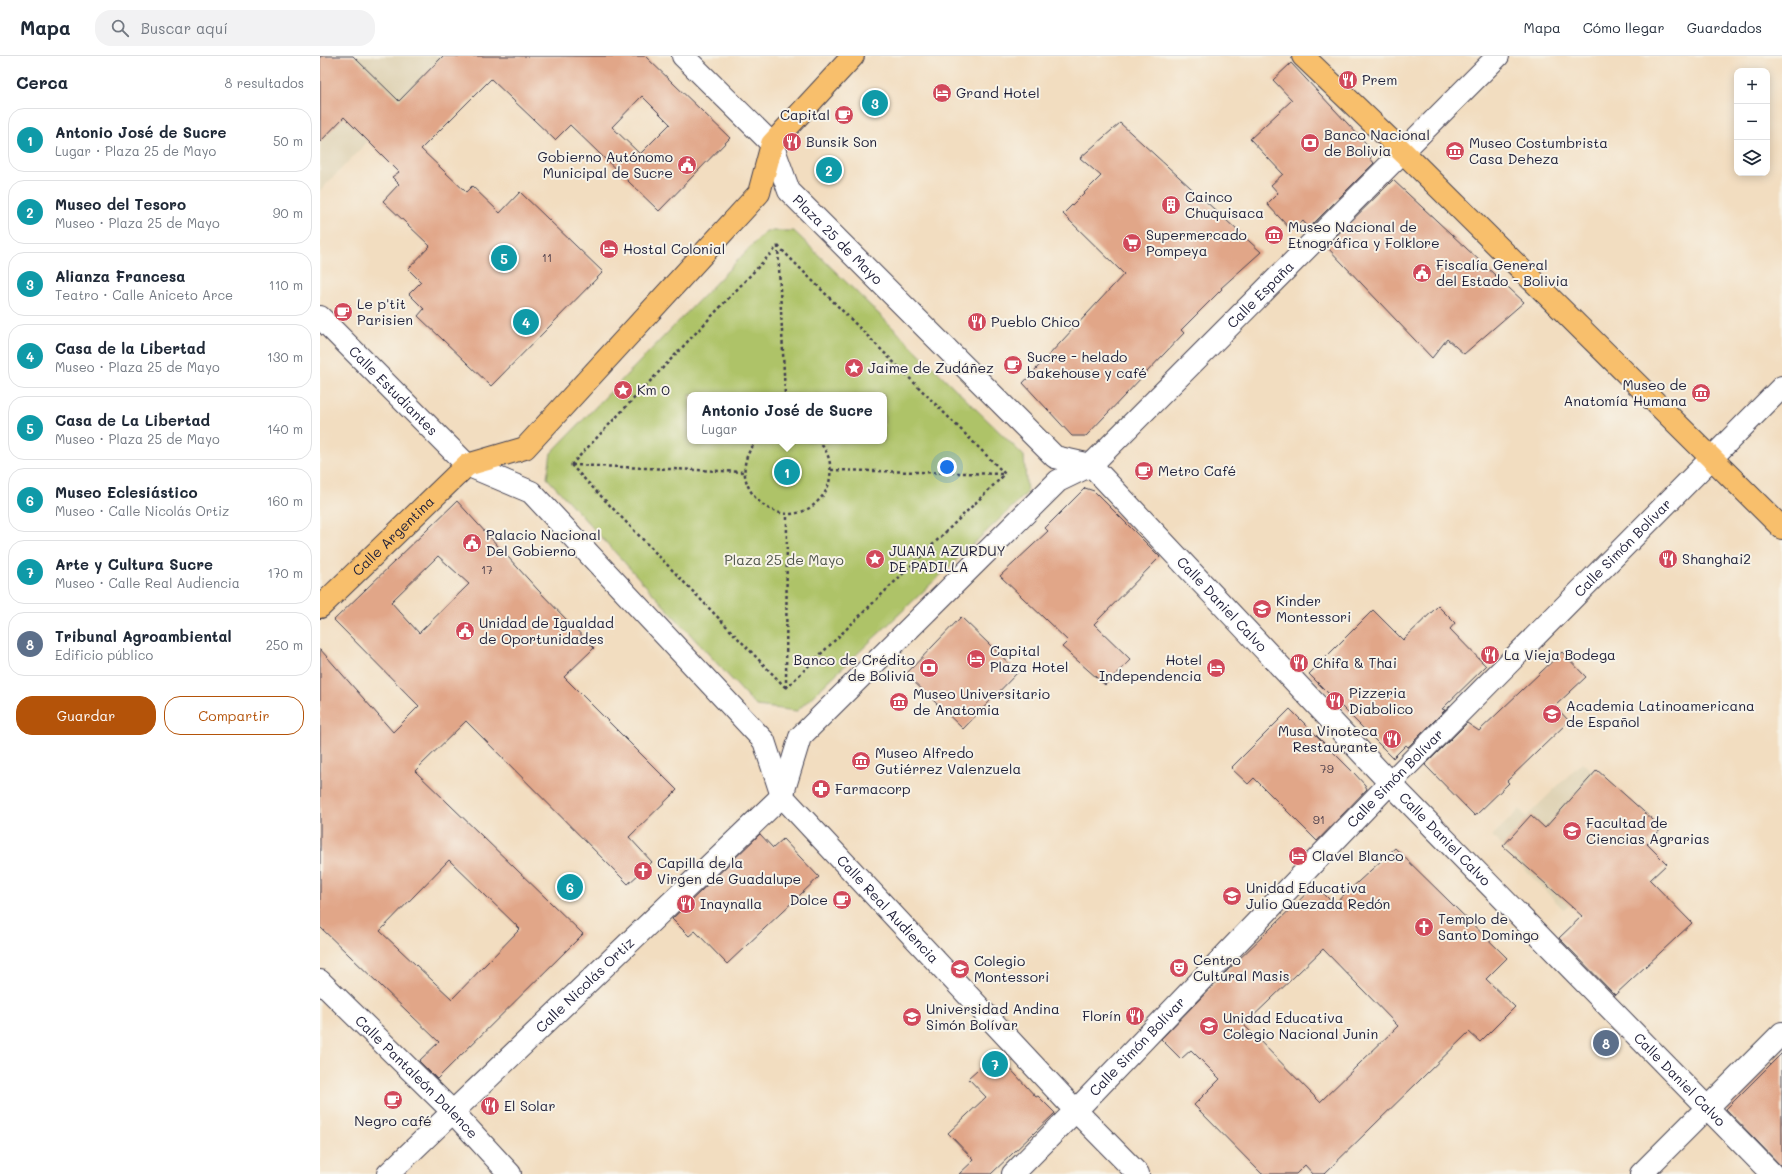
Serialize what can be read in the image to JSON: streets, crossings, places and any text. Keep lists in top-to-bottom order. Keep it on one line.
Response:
{"streets":{"main road":["Calle Argentina"],"street":["Plaza 25 de Mayo","Calle España","Calle Estudiantes","Calle Simón Bolívar","Calle Daniel Calvo","Calle Real Audiencia","Calle Nicolás Ortiz","Calle Pantaleón Dalence"]},"crossings":[["Plaza 25 de Mayo","Calle España"],["Plaza 25 de Mayo","Calle Daniel Calvo"],["Calle España","Calle Daniel Calvo"],["Calle Estudiantes","Calle Argentina"],["Calle Simón Bolívar","Calle Daniel Calvo"],["Calle Simón Bolívar","Calle Real Audiencia"],["Calle Real Audiencia","Calle Nicolás Ortiz"],["Calle Nicolás Ortiz","Calle Pantaleón Dalence"]],"parks":["Plaza 25 de Mayo"],"places":{"restaurant":["Prem","Bunsik Son","Pueblo Chico","Shanghai2","La Vieja Bodega","Chifa & Thai","Pizzeria Diabolico","Musa Vinoteca Restaurante","Inaynalla","Florín","El Solar"],"hotel":["Grand Hotel","Hostal Colonial","Capital Plaza Hotel","Hotel Independencia","Clavel Blanco"],"cafe":["Capital","Le p'tit Parisien","Sucre - helado bakehouse y café","Metro Café","Dolce","Negro café"],"bank":["Banco Nacional de Bolivia","Banco de Crédito de Bolivia"],"museum":["Museo Costumbrista Casa Deheza","Museo Nacional de Etnográfica y Folklore","Museo de Anatomía Humana","Museo Universitario de Anatomia","Museo Alfredo Gutiérrez Valenzuela"],"public building":["Gobierno Autónomo Municipal de Sucre","Fiscalía General del Estado - Bolivia","Palacio Nacional Del Gobierno","Unidad de Igualdad de Oportunidades"],"building":["Cainco Chuquisaca"],"supermarket":["Supermercado Pompeya"],"place":["Jaime de Zudáñez","Km 0","JUANA AZURDUY DE PADILLA"],"school or university":["Kinder Montessori","Academia Latinoamericana de Español","Facultad de Ciencias Agrarias","Unidad Educativa Julio Quezada Redón","Colegio Montessori","Universidad Andina Simón Bolívar","Unidad Educativa Colegio Nacional Junin"],"pharmacy":["Farmacorp"],"church":["Capilla de la Virgen de Guadalupe","Templo de Santo Domingo"],"theatre":["Centro Cultural Masis"]},"house_numbers":["11","17","79","91"],"page":{"header":"Mapa","search":"Buscar aquí","nav":["Mapa","Cómo llegar","Guardados"],"heading":["Cerca","8 resultados"],"map_buttons":["+","−"],"pins":["3","2","5","4","1","6","8","7"],"list":[{"mark":"1","name":"Antonio José de Sucre","note":"Lugar · Plaza 25 de Mayo","value":"50 m"},{"mark":"2","name":"Museo del Tesoro","note":"Museo · Plaza 25 de Mayo","value":"90 m"},{"mark":"3","name":"Alianza Francesa","note":"Teatro · Calle Aniceto Arce","value":"110 m"},{"mark":"4","name":"Casa de la Libertad","note":"Museo · Plaza 25 de Mayo","value":"130 m"},{"mark":"5","name":"Casa de La Libertad","note":"Museo · Plaza 25 de Mayo","value":"140 m"},{"mark":"6","name":"Museo Eclesiástico","note":"Museo · Calle Nicolás Ortiz","value":"160 m"},{"mark":"7","name":"Arte y Cultura Sucre","note":"Museo · Calle Real Audiencia","value":"170 m"},{"mark":"8","name":"Tribunal Agroambiental","note":"Edificio público","value":"250 m"}],"popup":["Antonio José de Sucre","Lugar"],"buttons":["Guardar","Compartir"]}}
